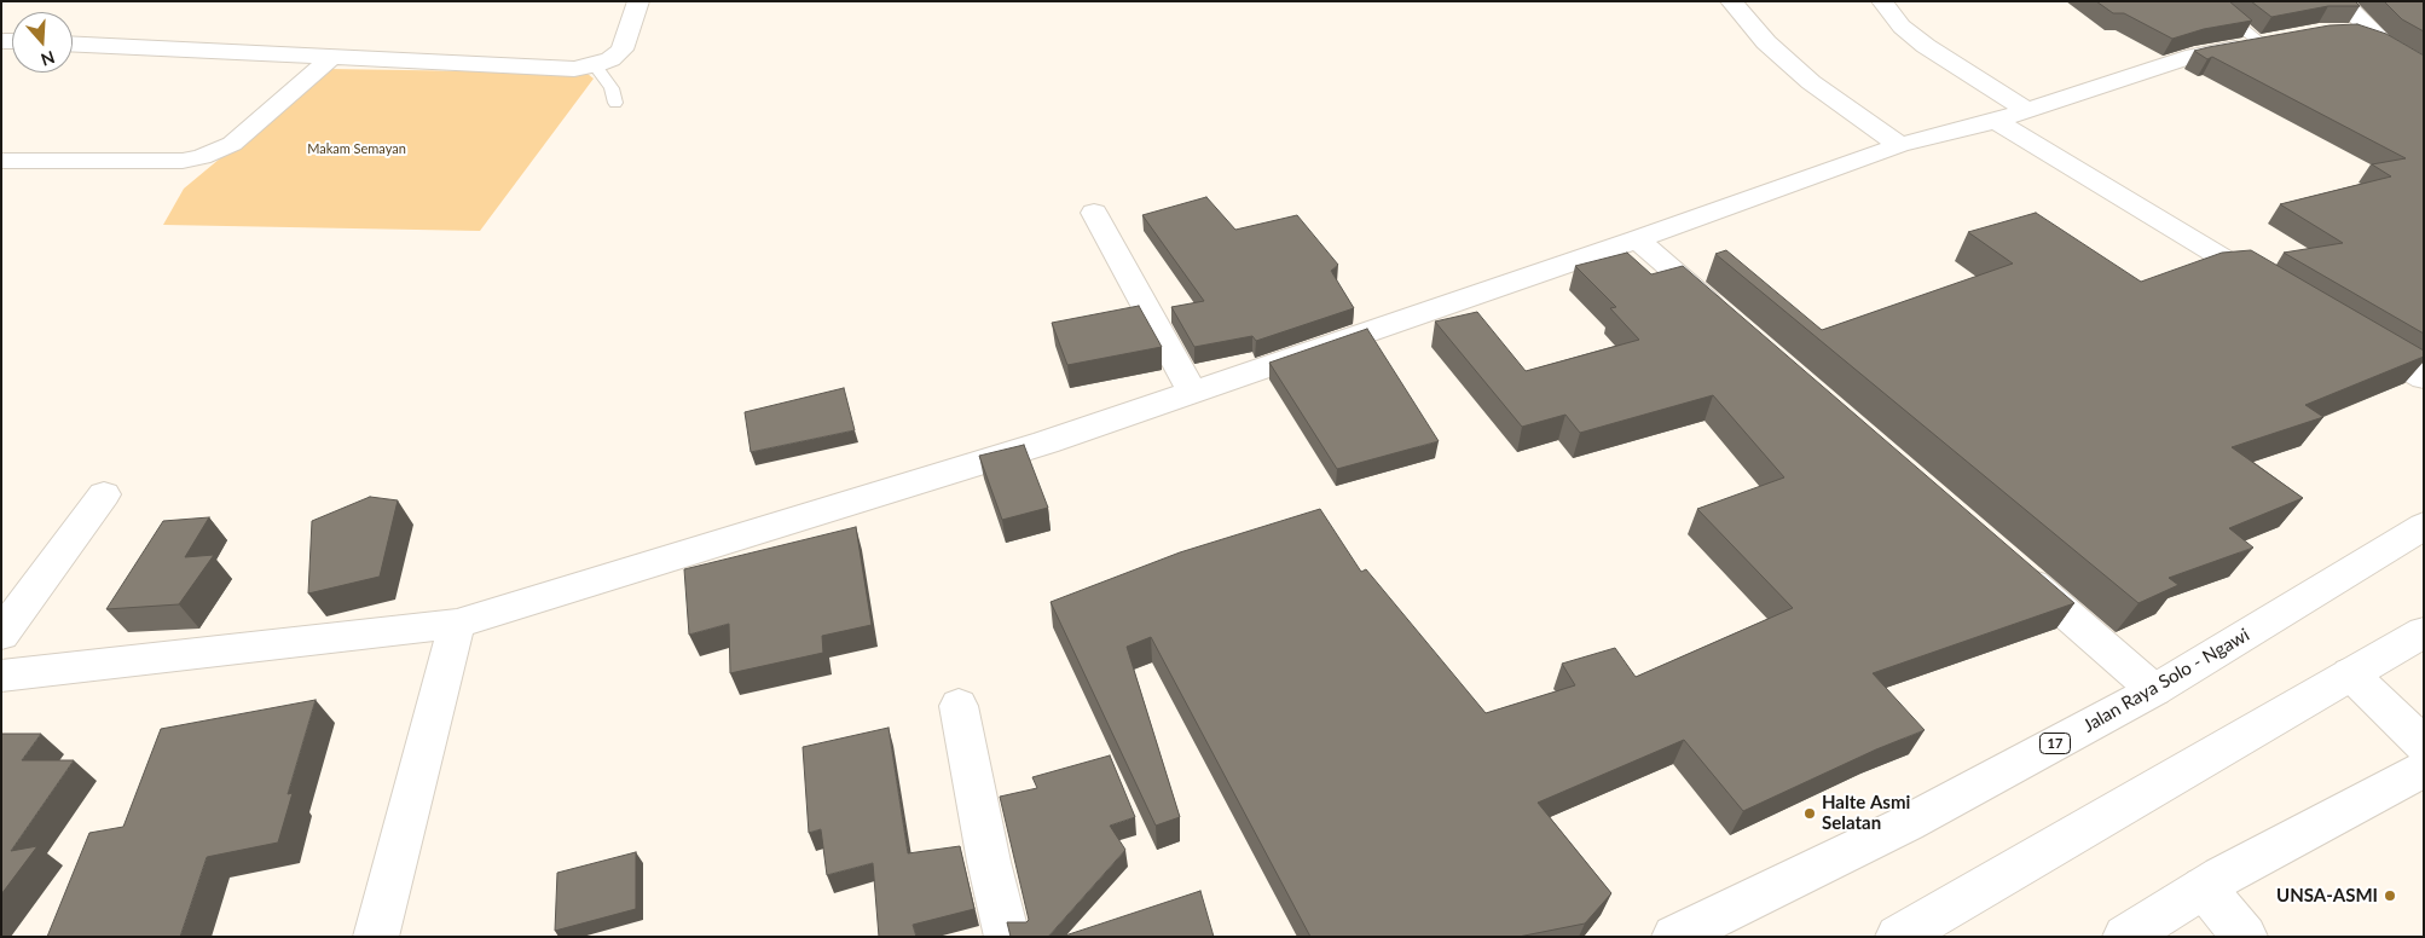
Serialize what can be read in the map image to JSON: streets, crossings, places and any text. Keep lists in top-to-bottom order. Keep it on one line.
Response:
{"streets":{"main road":["Jalan Raya Solo - Ngawi","17"]},"parks":["Makam Semayan"],"places":["Halte Asmi Selatan","UNSA-ASMI"],"north":"bottom"}
